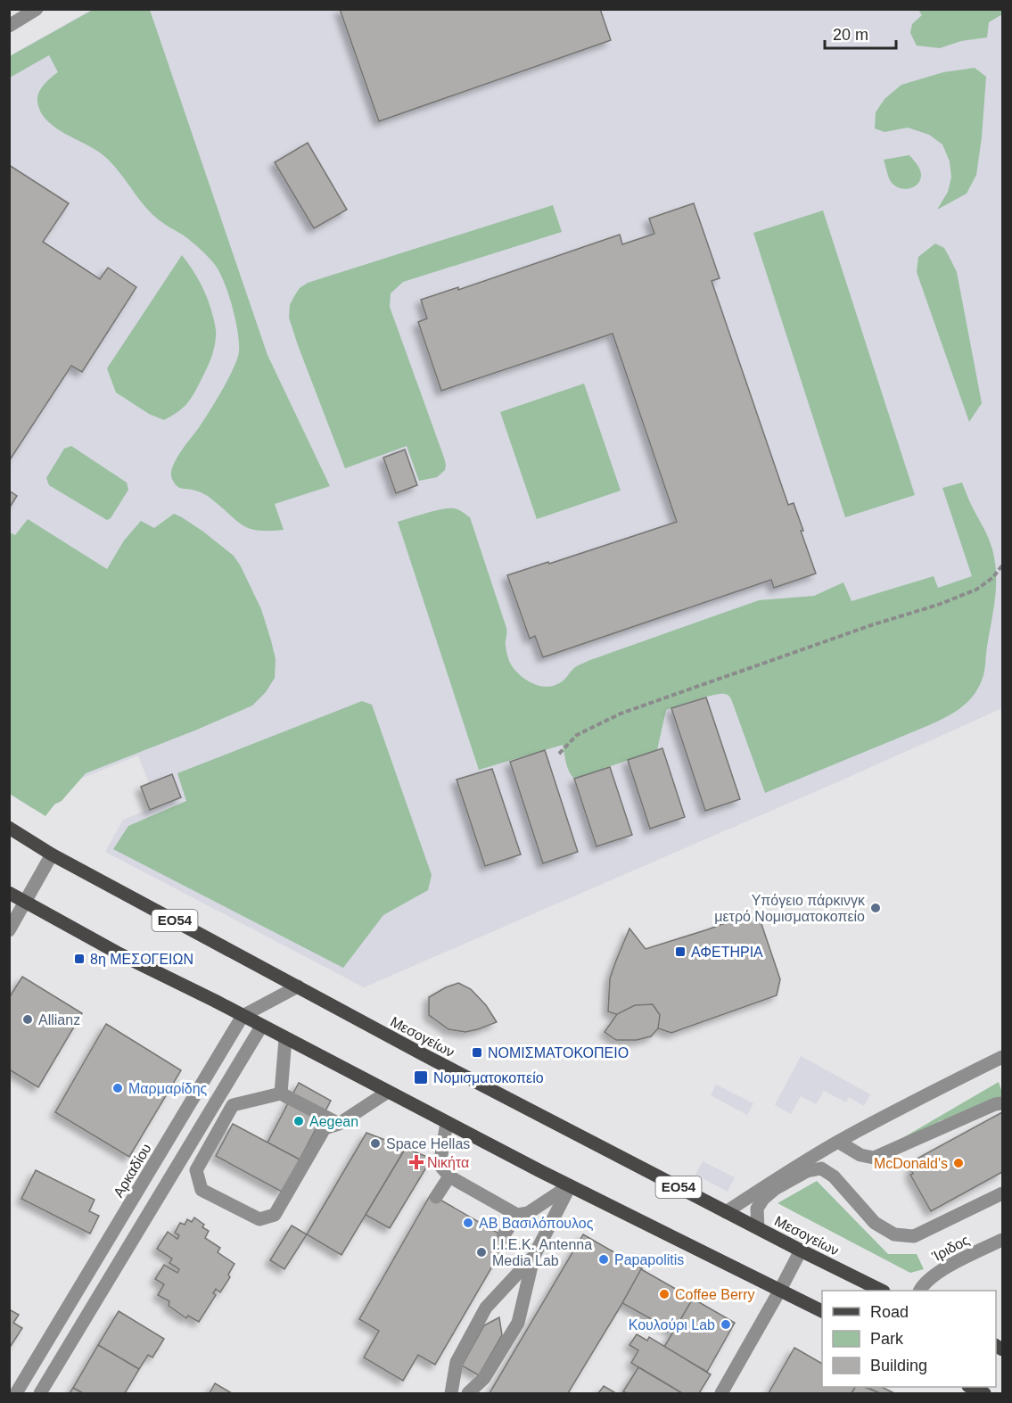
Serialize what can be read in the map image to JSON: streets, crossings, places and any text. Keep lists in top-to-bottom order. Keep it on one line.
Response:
{"streets":{"main road":["ΕΟ54","Μεσογείων"],"street":["Αρκαδίου","Ίριδος"]},"places":{"other":["Υπόγειο πάρκινγκ μετρό Νομισματοκοπείο","Allianz","Μαρμαρίδης","Aegean","Space Hellas","McDonald's","ΑΒ Βασιλόπουλος","Ι.Ι.Ε.Κ. Antenna Media Lab","Papapolitis","Coffee Berry","Κουλούρι Lab"],"transit":["ΑΦΕΤΗΡΙΑ","8η ΜΕΣΟΓΕΙΩΝ","ΝΟΜΙΣΜΑΤΟΚΟΠΕΙΟ","Νομισματοκοπείο"],"health":["Νικήτα"]},"legend":["Road","Park","Building"],"scale_bar":"20 m"}
